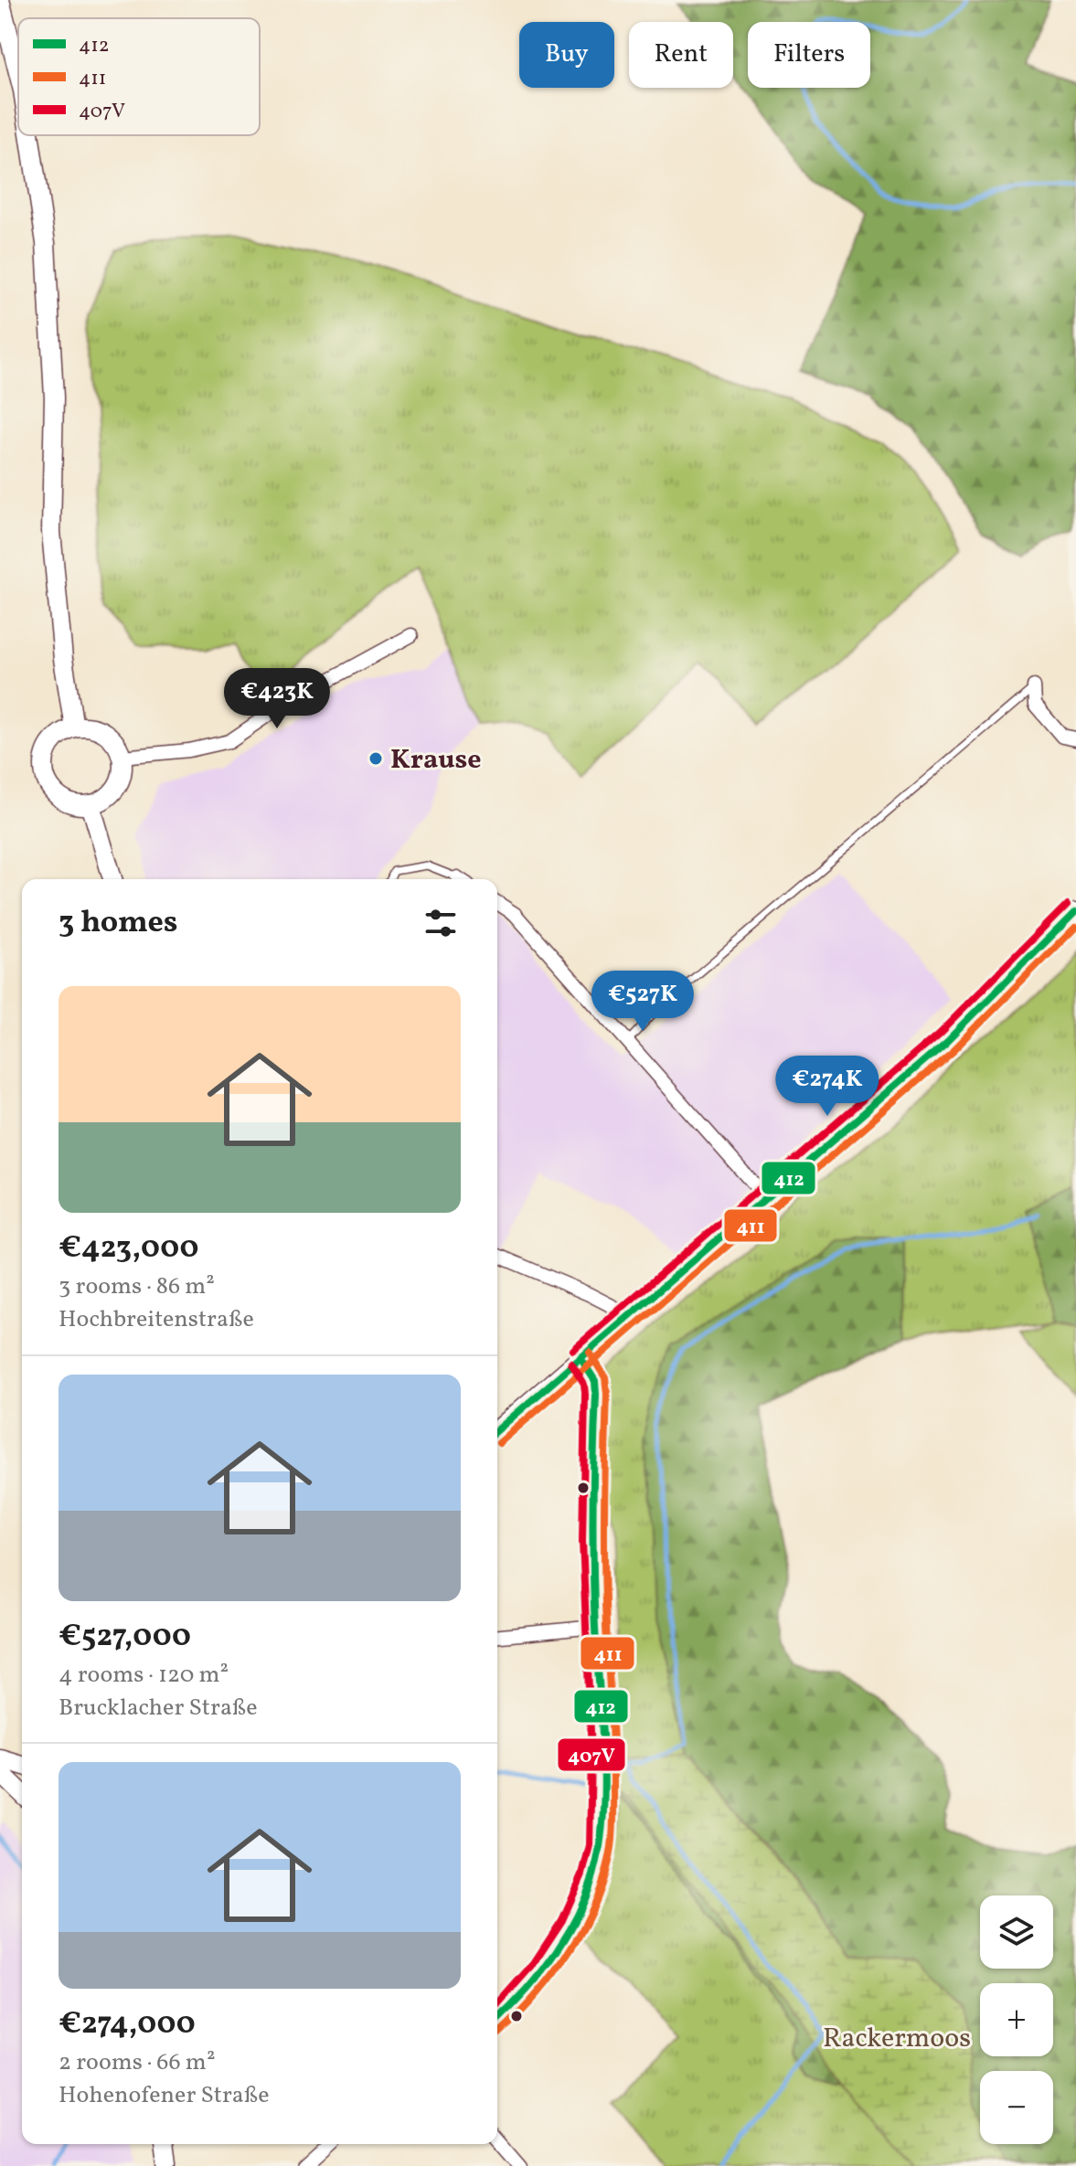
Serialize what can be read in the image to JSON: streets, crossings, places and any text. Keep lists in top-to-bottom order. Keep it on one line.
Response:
{"parks":["Rackermoos"],"places":["Krause"],"lines":["transit line 407V","transit line 412","transit line 411"],"legend":["412","411","407V"],"page":{"chip":["Buy","Rent","Filters"],"price":["€423K","€527K","€274K"],"heading":"3 homes","list":[{"name":"€423,000","note":"3 rooms · 86 m² · Hochbreitenstraße"},{"name":"€527,000","note":"4 rooms · 120 m² · Brucklacher Straße"},{"name":"€274,000","note":"2 rooms · 66 m² · Hohenofener Straße"}],"map_buttons":["+","−"]}}
